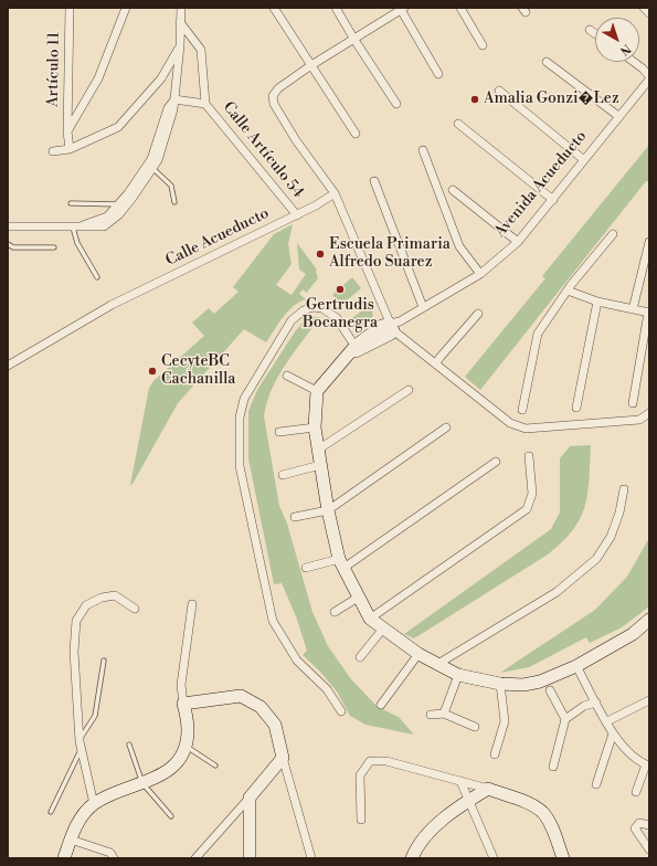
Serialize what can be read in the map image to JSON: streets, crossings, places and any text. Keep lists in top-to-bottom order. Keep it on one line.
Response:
{"streets":{"street":["Artículo 11","Calle Artículo 54","Avenida Acueducto","Calle Acueducto"]},"crossings":[["Calle Artículo 54","Calle Acueducto"]],"places":["Amalia Gonzi�Lez","Escuela Primaria Alfredo Suarez","Gertrudis Bocanegra","CecyteBC Cachanilla"],"north":"bottom right"}
